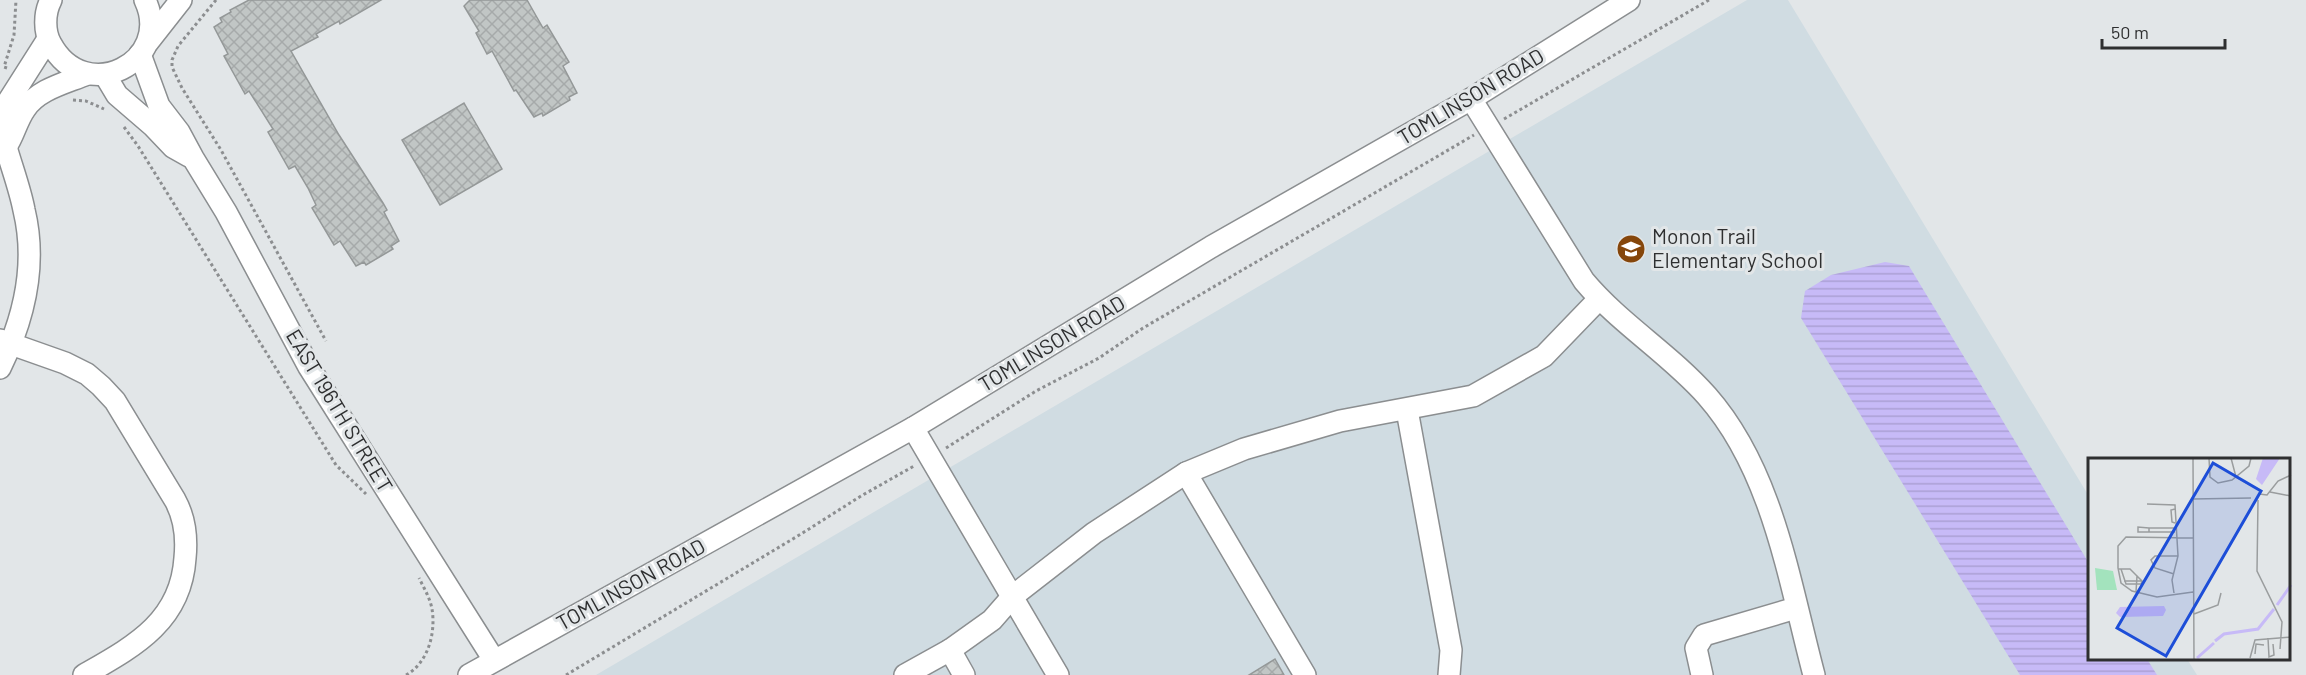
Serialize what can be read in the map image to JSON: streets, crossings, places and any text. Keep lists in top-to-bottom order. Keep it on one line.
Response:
{"streets":{"street":["TOMLINSON ROAD","EAST 196TH STREET"]},"crossings":[["TOMLINSON ROAD","EAST 196TH STREET"]],"places":{"school or university":["Monon Trail Elementary School"]},"scale_bar":"50 m"}
